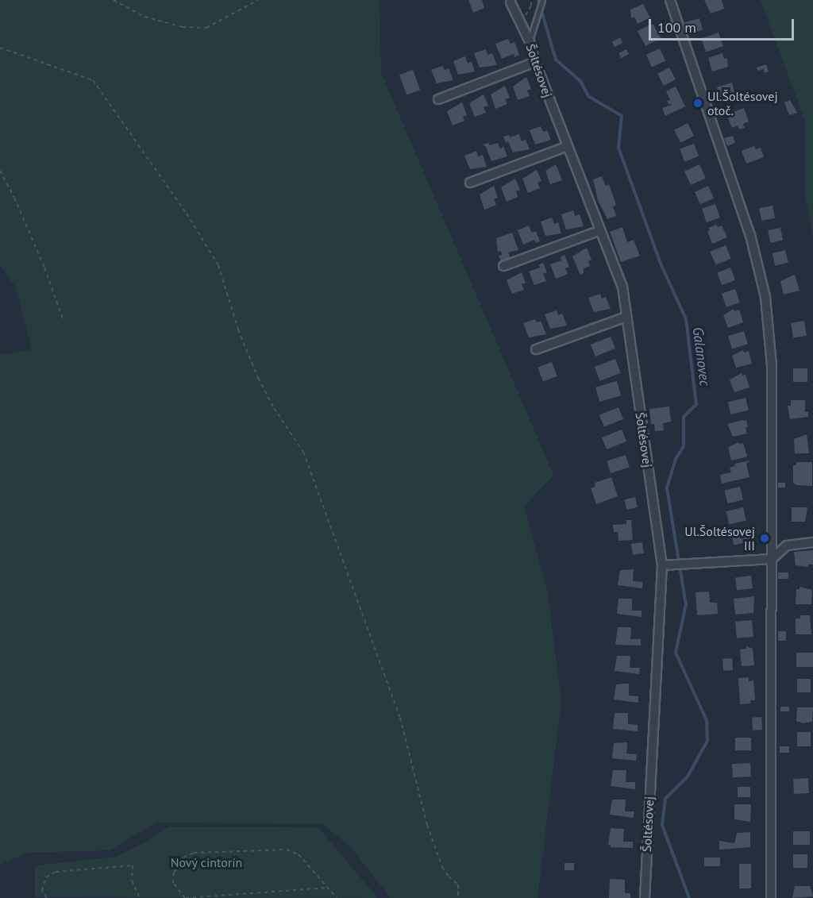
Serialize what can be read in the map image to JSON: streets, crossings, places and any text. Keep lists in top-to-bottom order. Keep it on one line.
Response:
{"streets":{"street":["Šoltésovej"]},"water":["Galanovec"],"parks":["Nový cintorín"],"places":["Ul.Šoltésovej otoč.","Ul.Šoltésovej III"],"scale_bar":"100 m"}
